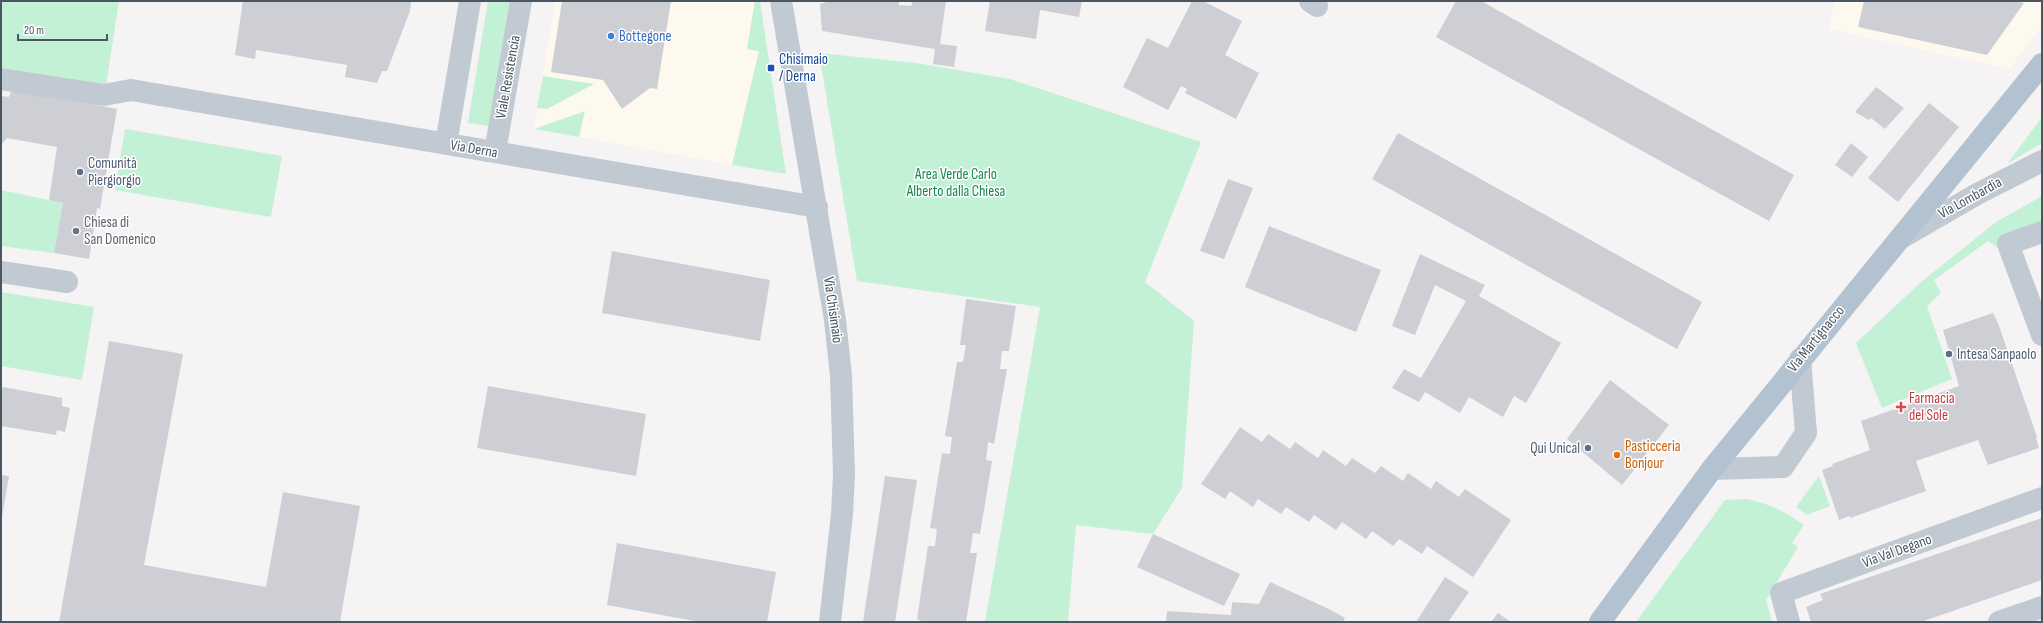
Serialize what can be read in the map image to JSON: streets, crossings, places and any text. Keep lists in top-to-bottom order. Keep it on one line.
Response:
{"streets":{"main road":["Via Martignacco"],"street":["Viale Resistencia","Via Derna","Via Lombardia","Via Chisimaio","Via Val Degano"]},"crossings":[["Viale Resistencia","Via Derna"],["Via Derna","Via Chisimaio"],["Via Lombardia","Via Martignacco"]],"parks":["Area Verde Carlo Alberto dalla Chiesa"],"places":{"other":["Bottegone","Comunità Piergiorgio","Chiesa di San Domenico","Intesa Sanpaolo","Qui Unical","Pasticceria Bonjour"],"transit":["Chisimaio / Derna"],"health":["Farmacia del Sole"]},"scale_bar":"20 m"}
